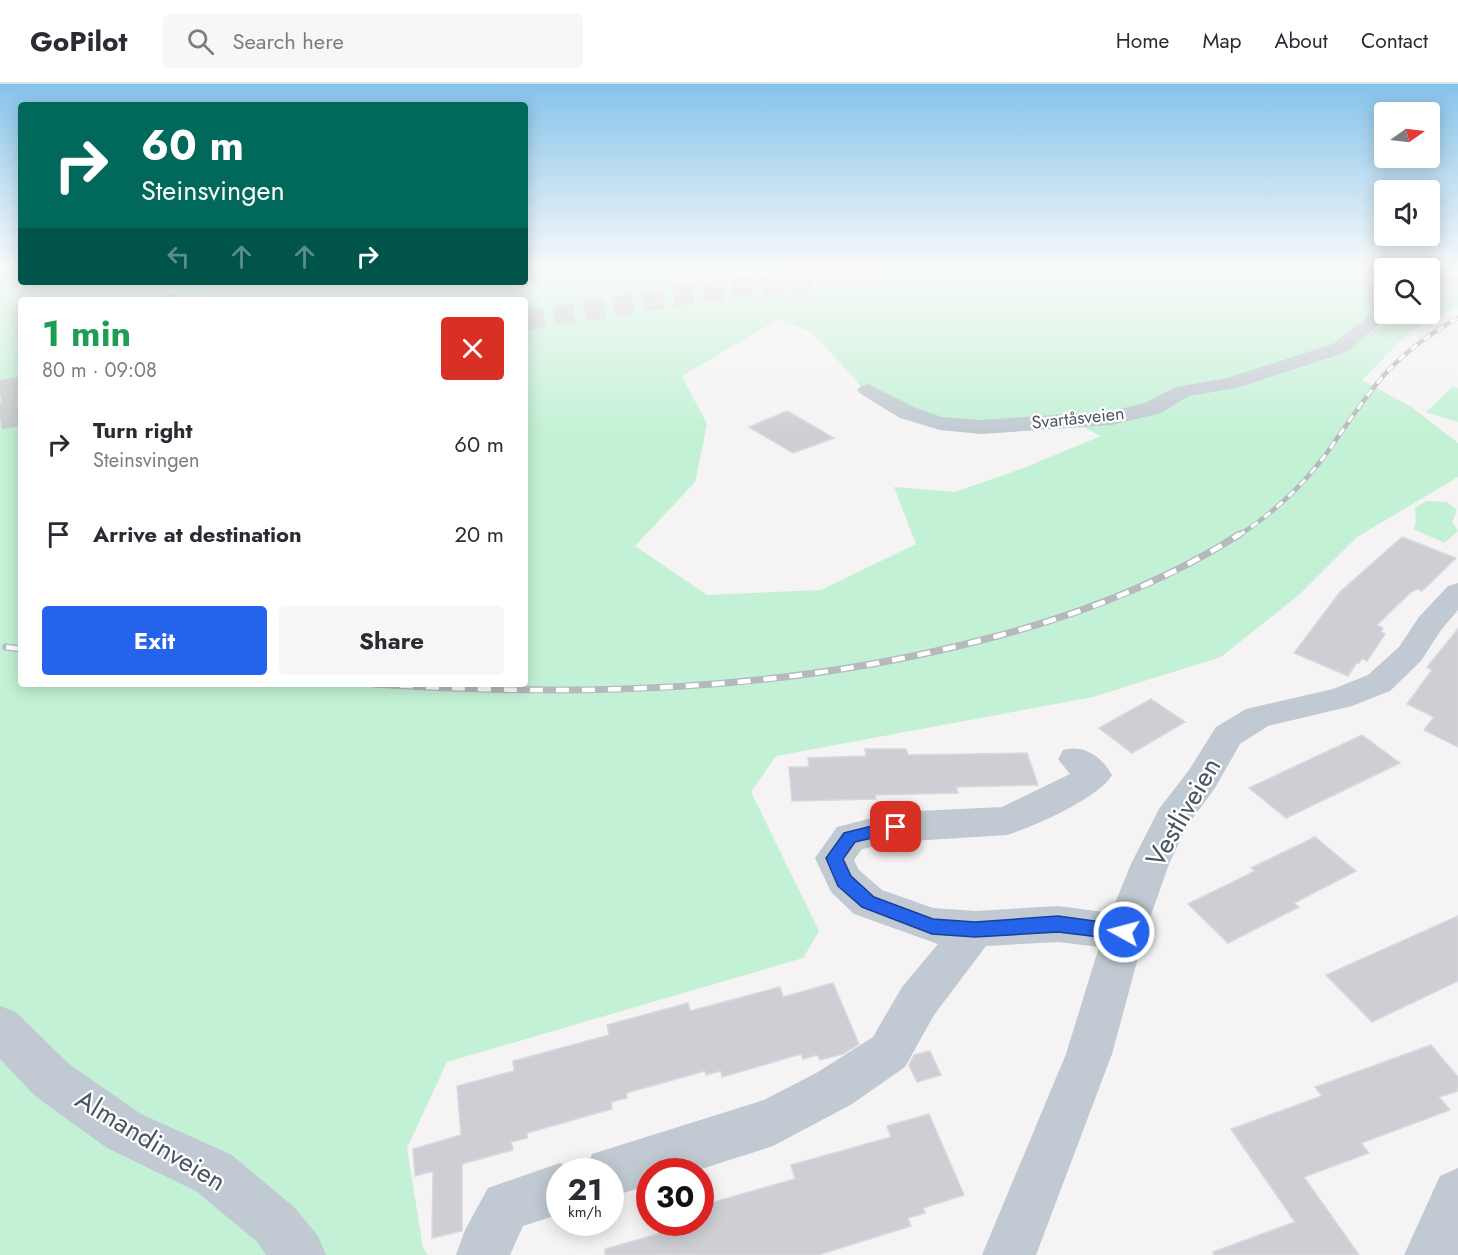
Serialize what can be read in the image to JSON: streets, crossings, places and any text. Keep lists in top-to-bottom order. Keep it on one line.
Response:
{"streets":{"street":["Svartåsveien","Vestliveien","Almandinveien"]},"north":"right","page":{"header":"GoPilot","search":"Search here","nav":["Home","Map","About","Contact"],"turn":["60 m","Steinsvingen"],"heading":["1 min","80 m · 09:08"],"list":[{"name":"Turn right","note":"Steinsvingen","value":"60 m"},{"name":"Arrive at destination","value":"20 m"}],"buttons":["Exit","Share"],"speed":"21 km/h","limit":"30"}}
